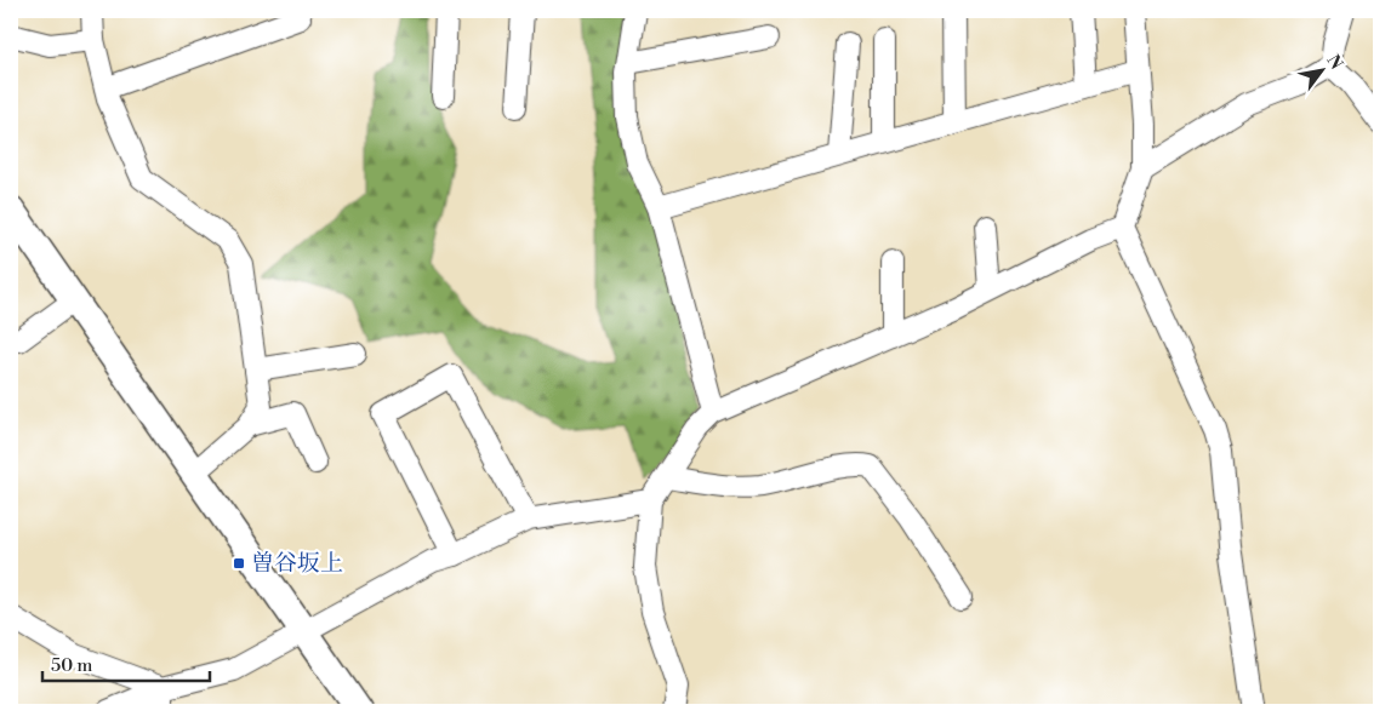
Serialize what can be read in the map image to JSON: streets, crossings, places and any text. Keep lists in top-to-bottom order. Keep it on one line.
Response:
{"places":{"transit":["曽谷坂上"]},"scale_bar":"50 m","north":"top right"}
